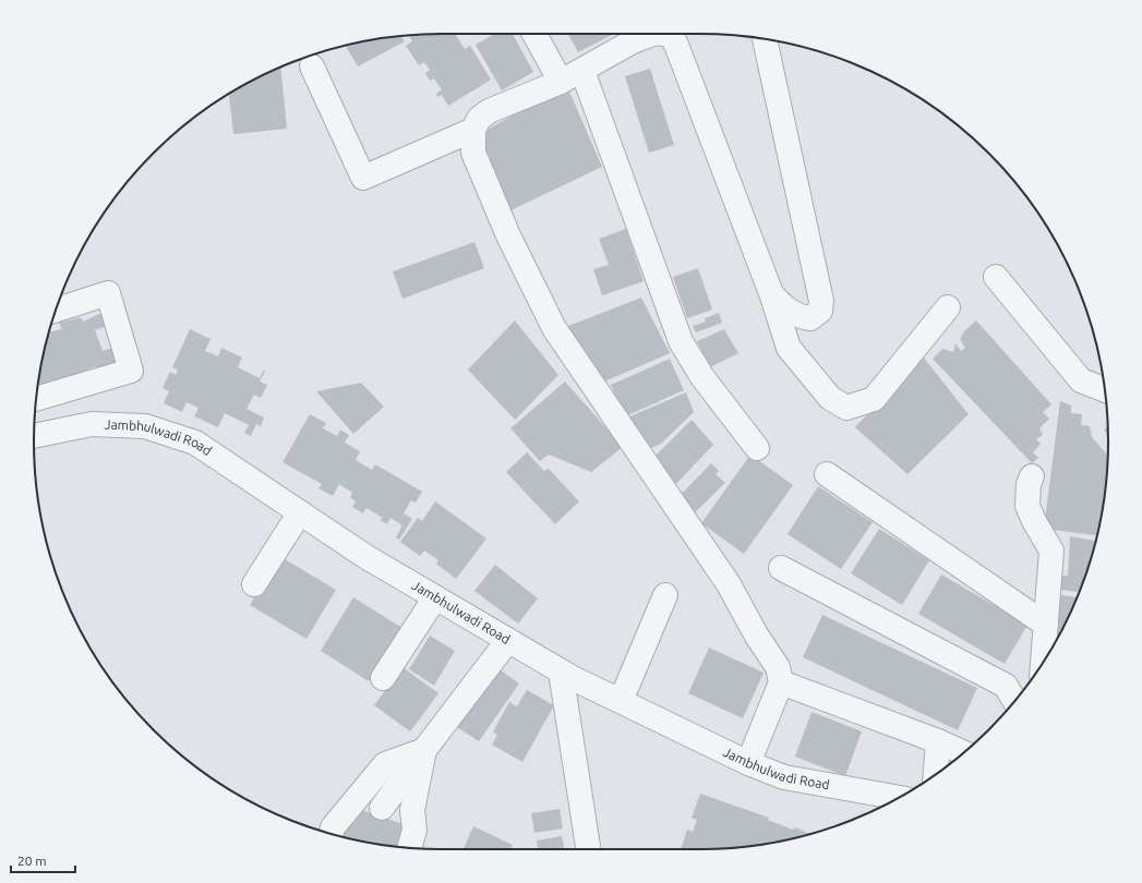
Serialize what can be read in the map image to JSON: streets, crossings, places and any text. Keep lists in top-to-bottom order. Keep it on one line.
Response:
{"streets":{"street":["Jambhulwadi Road"]},"scale_bar":"20 m"}
